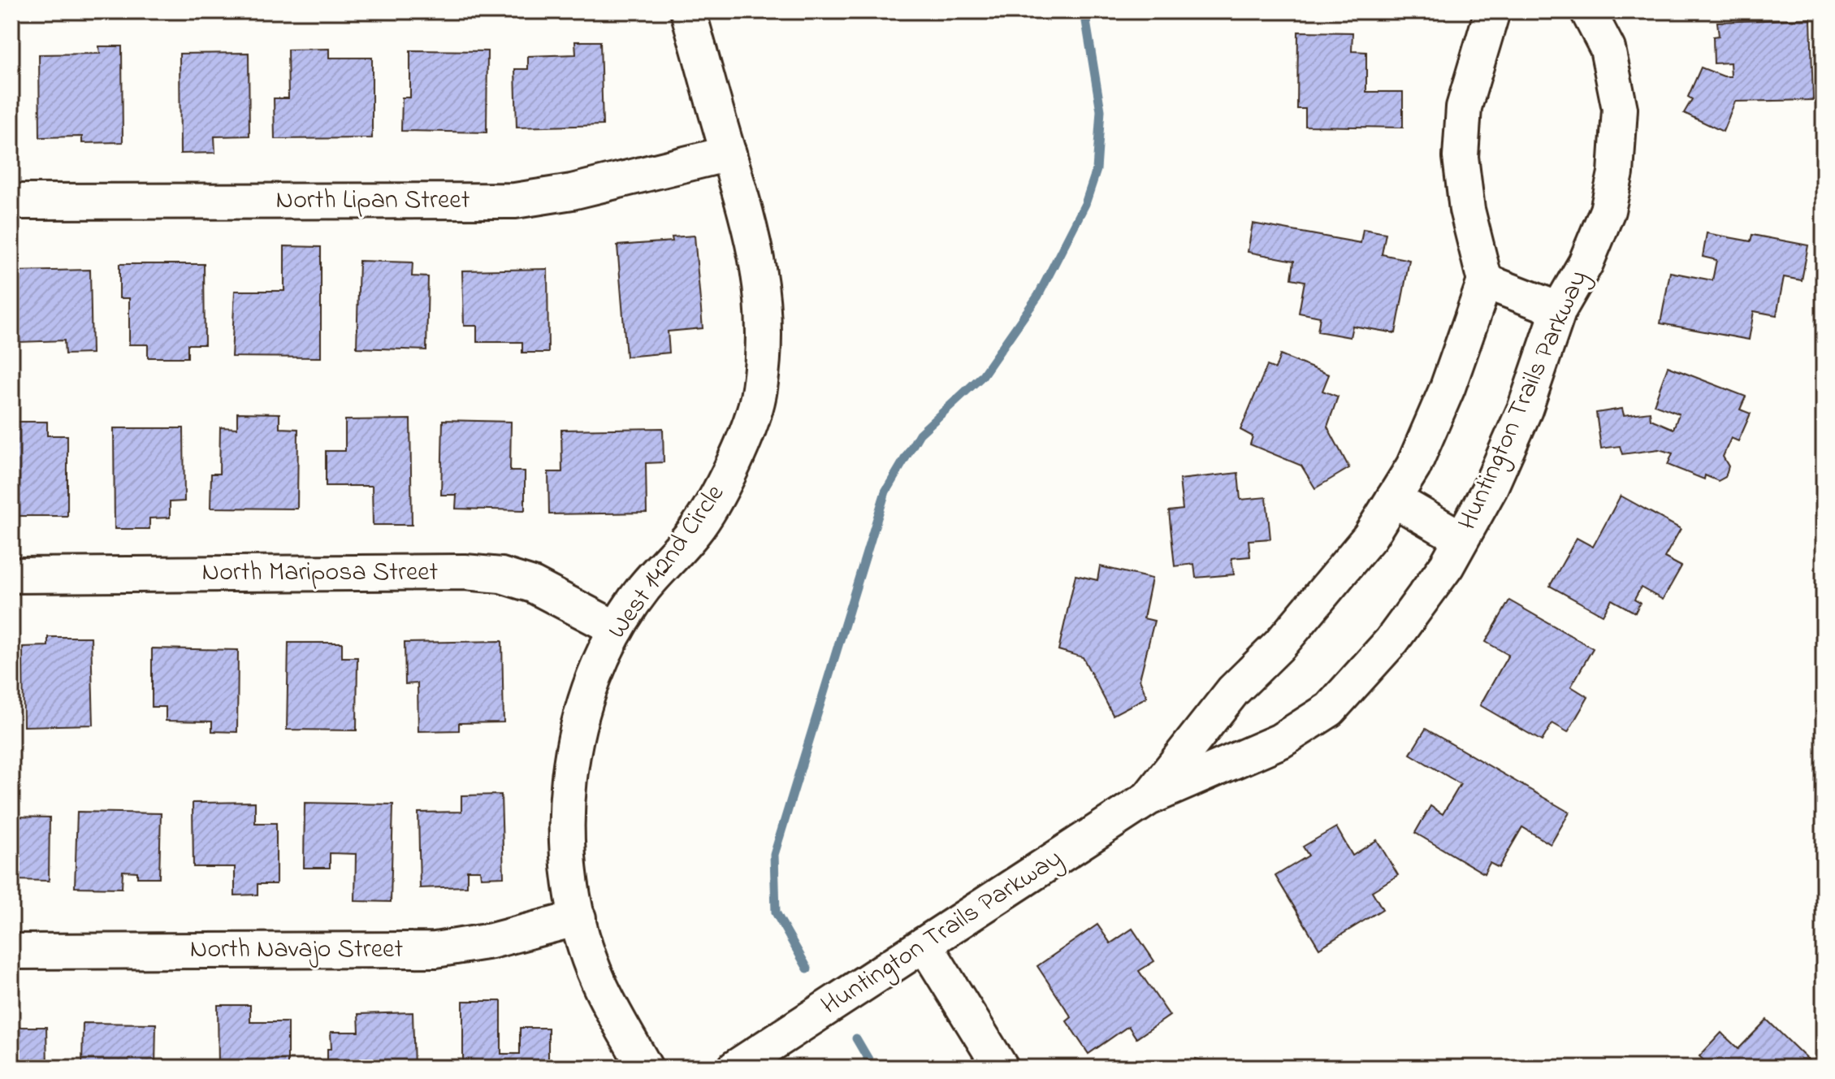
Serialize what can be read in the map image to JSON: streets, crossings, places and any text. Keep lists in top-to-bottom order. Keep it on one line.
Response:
{"streets":{"street":["North Lipan Street","Huntington Trails Parkway","West 142nd Circle","North Mariposa Street","North Navajo Street"]},"crossings":[["North Lipan Street","West 142nd Circle"],["West 142nd Circle","North Mariposa Street"],["West 142nd Circle","North Navajo Street"]]}
